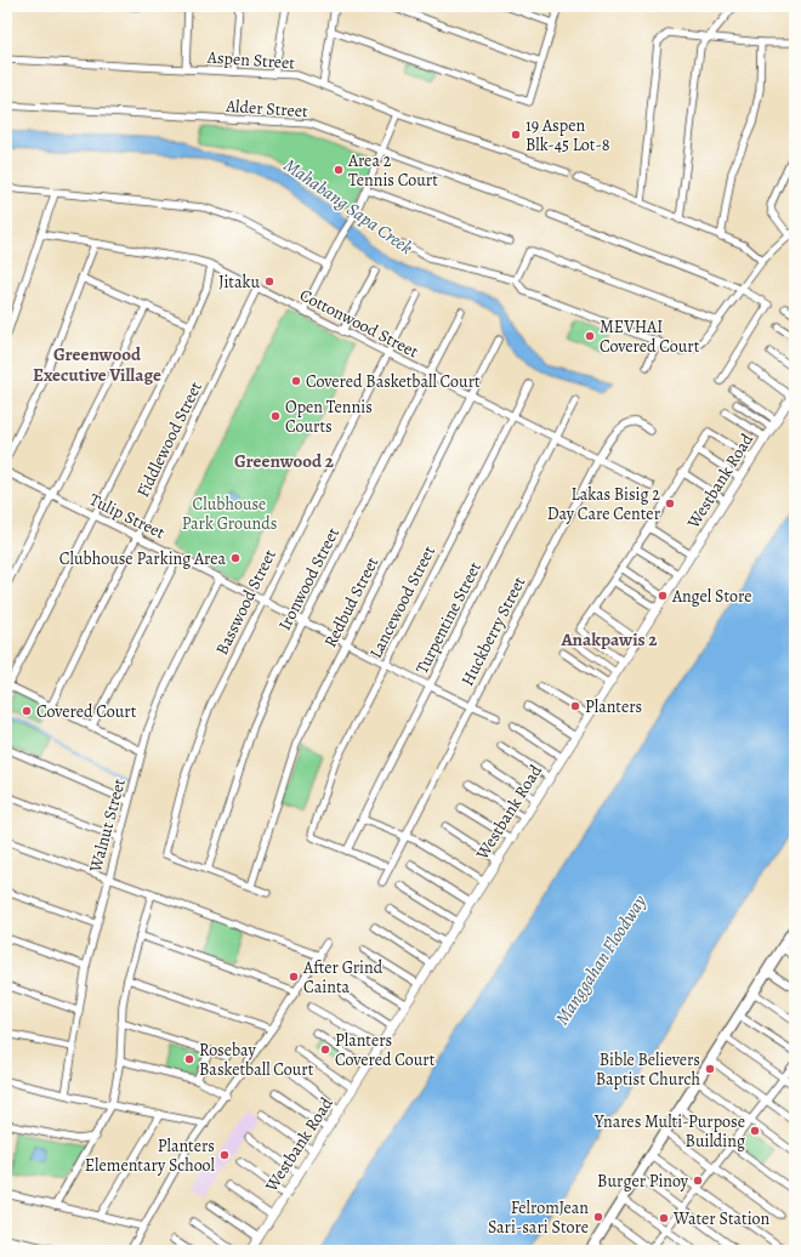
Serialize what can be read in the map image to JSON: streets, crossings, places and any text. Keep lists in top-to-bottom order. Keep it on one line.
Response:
{"streets":{"street":["Aspen Street","Alder Street","Cottonwood Street","Fiddlewood Street","Westbank Road","Tulip Street","Ironwood Street","Basswood Street","Redbud Street","Lancewood Street","Turpentine Street","Huckberry Street","Walnut Street"]},"crossings":[["Cottonwood Street","Fiddlewood Street"],["Cottonwood Street","Ironwood Street"],["Cottonwood Street","Basswood Street"],["Cottonwood Street","Redbud Street"],["Cottonwood Street","Lancewood Street"],["Cottonwood Street","Turpentine Street"],["Cottonwood Street","Huckberry Street"],["Fiddlewood Street","Tulip Street"],["Tulip Street","Ironwood Street"],["Tulip Street","Basswood Street"],["Tulip Street","Redbud Street"],["Tulip Street","Lancewood Street"],["Tulip Street","Turpentine Street"],["Tulip Street","Huckberry Street"],["Tulip Street","Walnut Street"],["Ironwood Street","Basswood Street"],["Lancewood Street","Turpentine Street"]],"districts":["Greenwood Executive Village","Greenwood 2","Anakpawis 2"],"water":["Mahabang Sapa Creek","Manggahan Floodway"],"parks":["Clubhouse Park Grounds"],"places":["19 Aspen Blk-45 Lot-8","Area 2 Tennis Court","Jitaku","MEVHAI Covered Court","Covered Basketball Court","Open Tennis Courts","Lakas Bisig 2 Day Care Center","Clubhouse Parking Area","Angel Store","Planters","Covered Court","After Grind Cainta","Planters Covered Court","Rosebay Basketball Court","Bible Believers Baptist Church","Ynares Multi-Purpose Building","Planters Elementary School","Burger Pinoy","FelromJean Sari-sari Store","Water Station"]}
